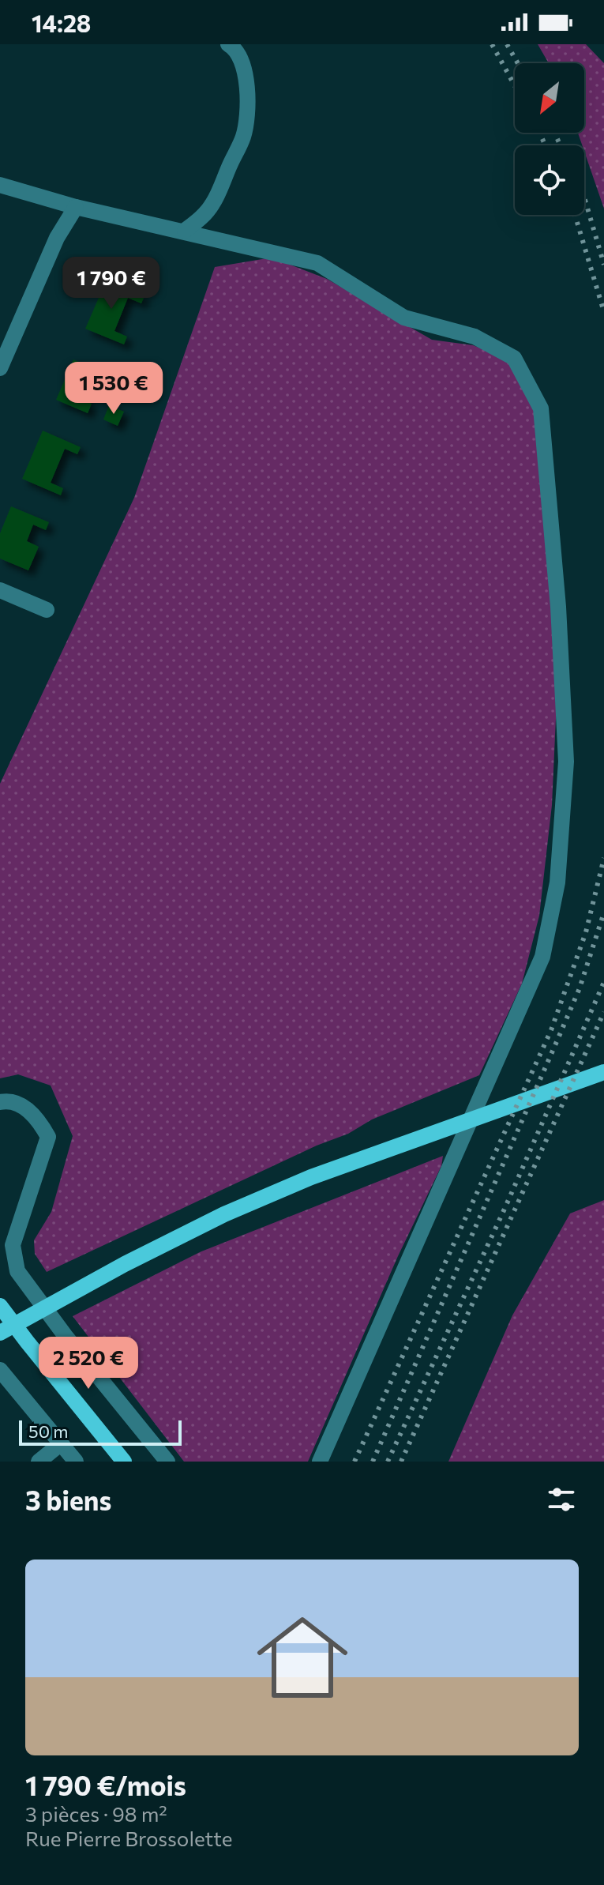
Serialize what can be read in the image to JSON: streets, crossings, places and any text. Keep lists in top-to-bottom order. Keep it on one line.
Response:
{"scale_bar":"50 m","north":"bottom left","page":{"status":"14:28","price":["1 790 €","1 530 €","2 520 €"],"scale":"50 m","heading":"3 biens","list":[{"name":"1 790 €/mois","note":"3 pièces · 98 m² · Rue Pierre Brossolette"}]}}
